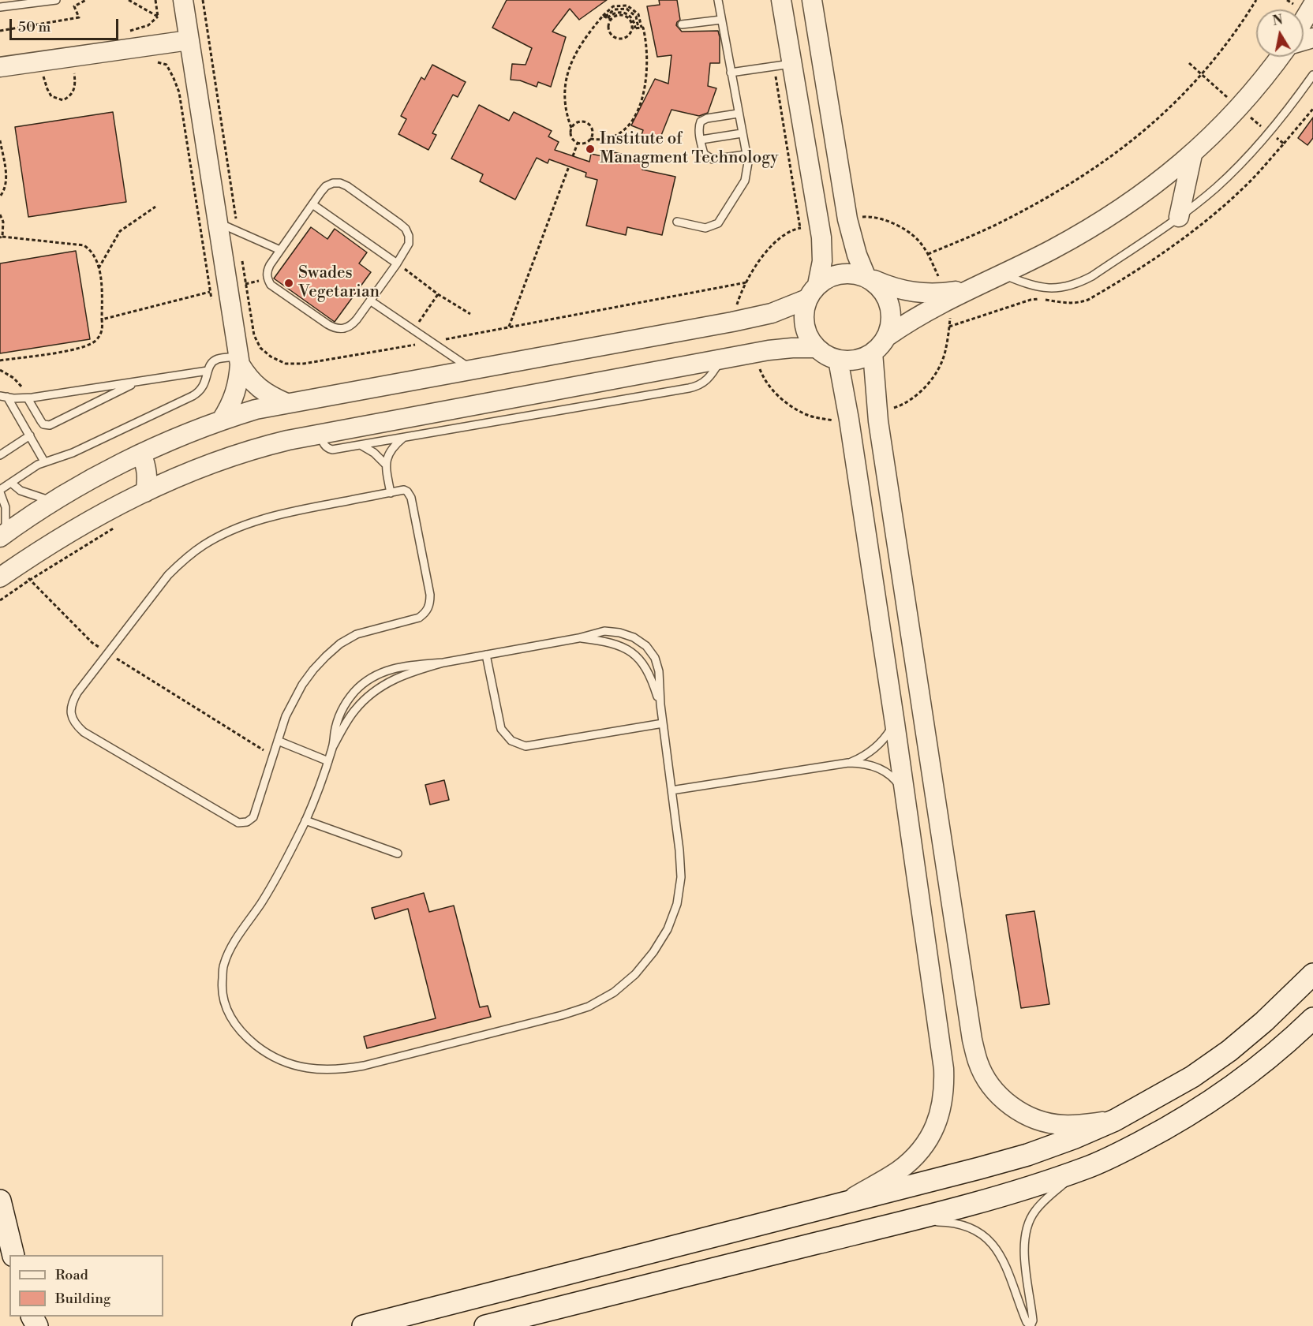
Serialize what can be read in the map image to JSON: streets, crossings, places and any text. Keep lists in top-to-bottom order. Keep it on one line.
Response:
{"places":["Institute of Managment Technology","Swades Vegetarian"],"legend":["Road","Building"],"scale_bar":"50 m","north":"top"}
